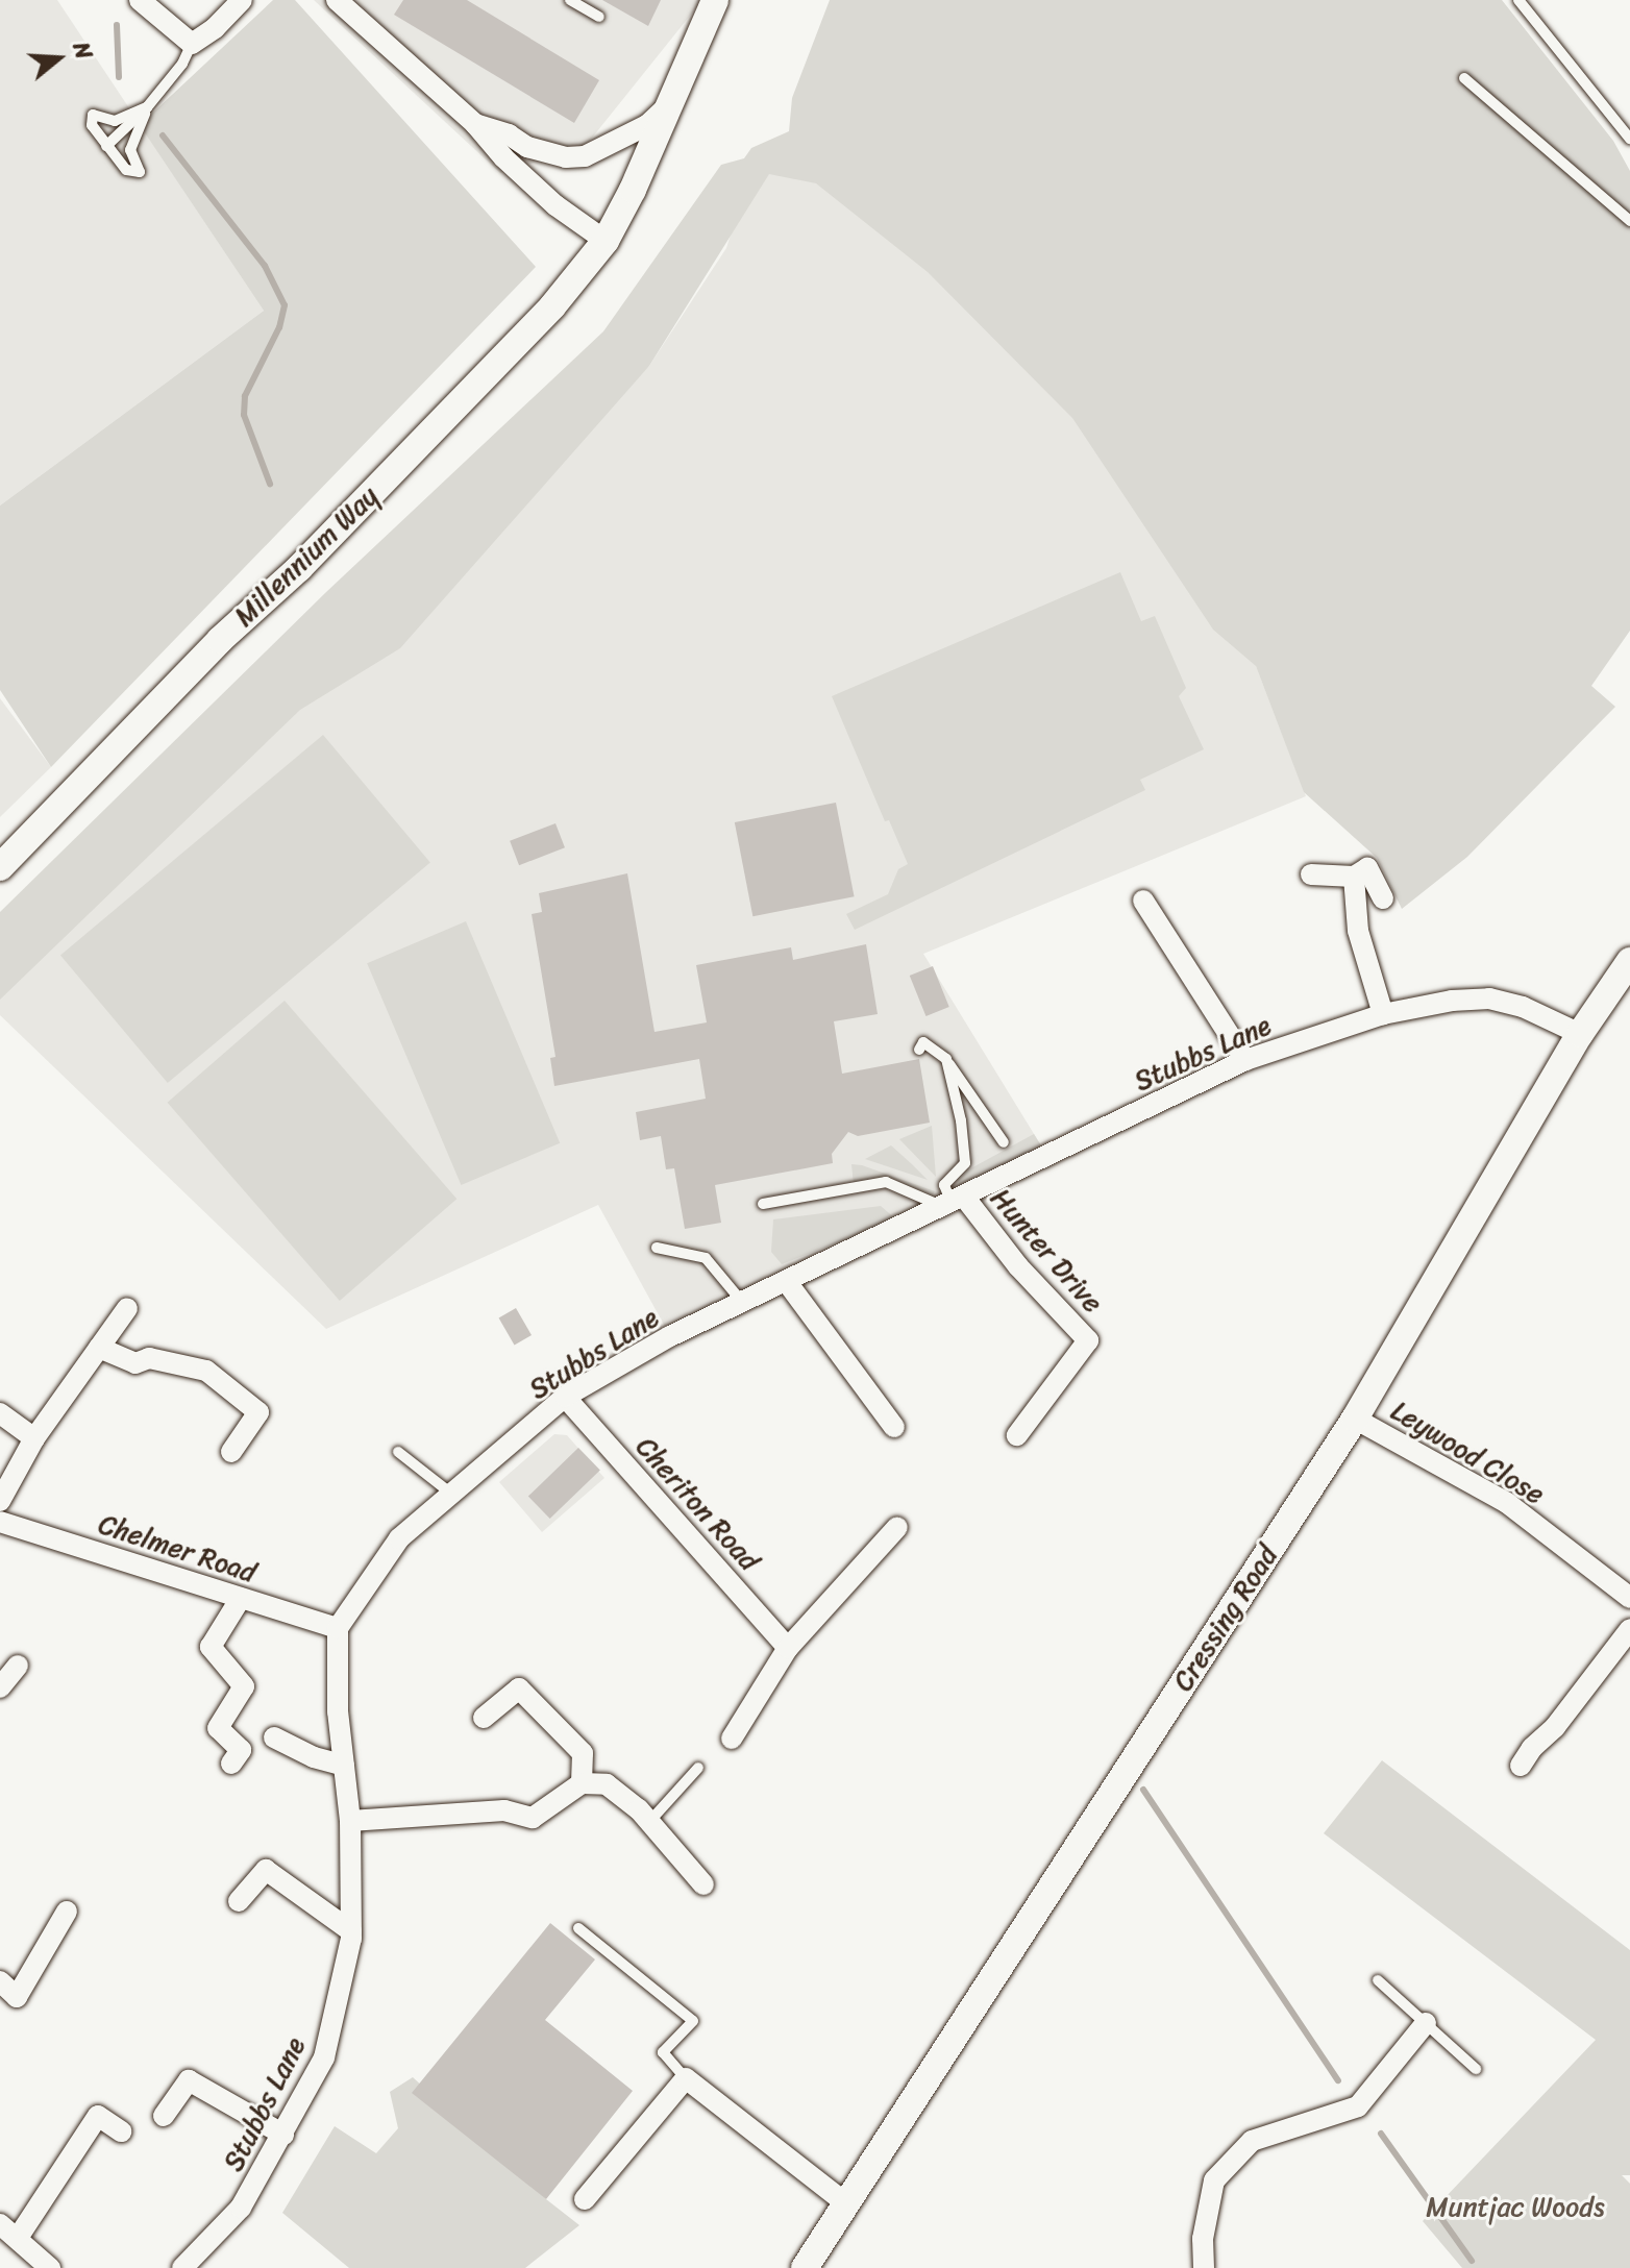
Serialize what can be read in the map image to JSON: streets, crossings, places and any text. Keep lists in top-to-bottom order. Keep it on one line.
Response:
{"streets":{"street":["Millennium Way","Stubbs Lane","Hunter Drive","Leywood Close","Cheriton Road","Chelmer Road","Cressing Road"]},"crossings":[["Stubbs Lane","Hunter Drive"],["Stubbs Lane","Cheriton Road"],["Stubbs Lane","Chelmer Road"],["Stubbs Lane","Cressing Road"],["Leywood Close","Cressing Road"]],"parks":["Muntjac Woods"],"north":"right"}
